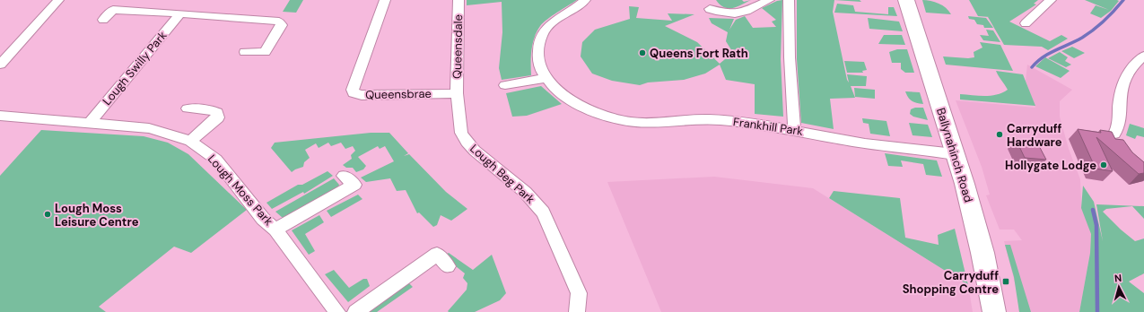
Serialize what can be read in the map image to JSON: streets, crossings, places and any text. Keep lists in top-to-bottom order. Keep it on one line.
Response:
{"streets":{"highway":["Ballynahinch Road"],"street":["Queensdale","Lough Swilly Park","Queensbrae","Frankhill Park","Lough Beg Park","Lough Moss Park"]},"crossings":[["Queensdale","Queensbrae"],["Queensdale","Lough Beg Park"],["Lough Swilly Park","Lough Moss Park"],["Queensbrae","Lough Beg Park"],["Frankhill Park","Ballynahinch Road"]],"places":{"other":["Queens Fort Rath","Carryduff Hardware","Hollygate Lodge","Lough Moss Leisure Centre"],"transit":["Carryduff Shopping Centre"]},"north":"top"}
